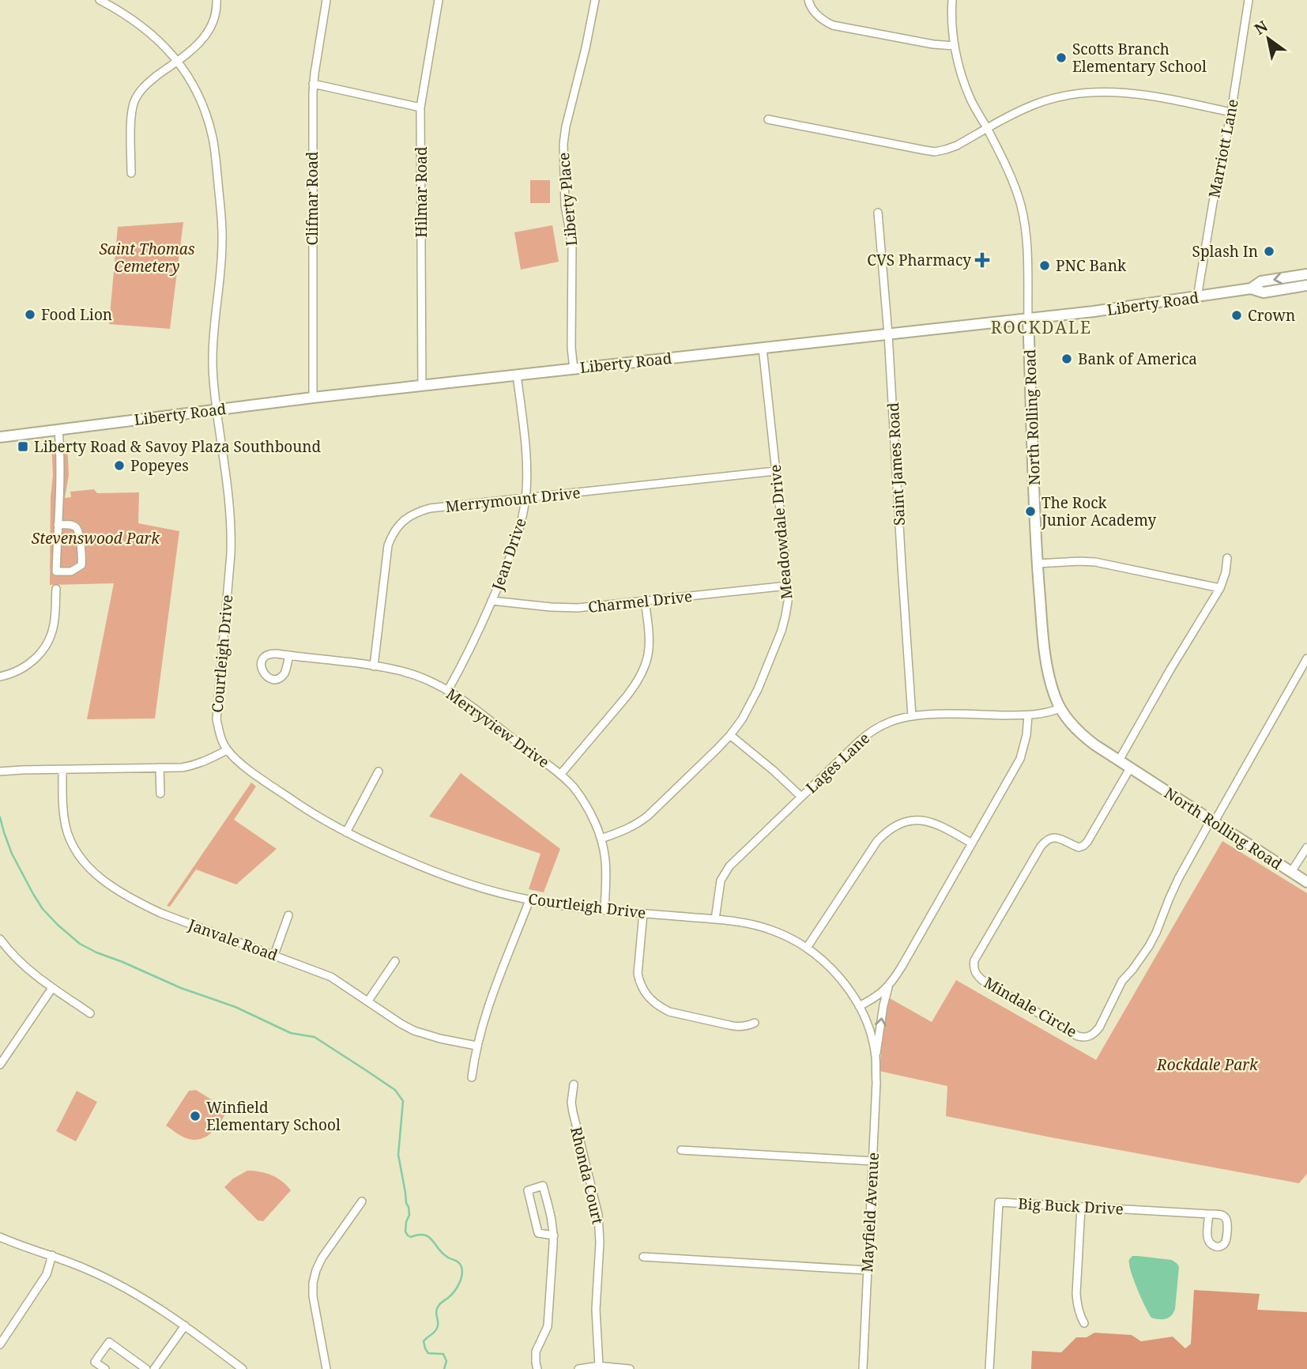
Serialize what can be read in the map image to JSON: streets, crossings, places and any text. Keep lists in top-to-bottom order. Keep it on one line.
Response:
{"streets":{"main road":["Liberty Road","North Rolling Road"],"street":["Marriott Lane","Hilmar Road","Clifmar Road","Liberty Place","Saint James Road","Merrymount Drive","Meadowdale Drive","Jean Drive","Charmel Drive","Courtleigh Drive","Merryview Drive","Lages Lane","Janvale Road","Mindale Circle","Rhonda Court","Big Buck Drive","Mayfield Avenue"]},"crossings":[["Marriott Lane","Liberty Road"],["Hilmar Road","Liberty Road"],["Clifmar Road","Liberty Road"],["Liberty Place","Liberty Road"],["Liberty Road","North Rolling Road"],["Liberty Road","Saint James Road"],["Liberty Road","Meadowdale Drive"],["Liberty Road","Jean Drive"],["Liberty Road","Courtleigh Drive"],["North Rolling Road","Lages Lane"],["North Rolling Road","Mindale Circle"],["Saint James Road","Lages Lane"],["Merrymount Drive","Meadowdale Drive"],["Merrymount Drive","Jean Drive"],["Merrymount Drive","Merryview Drive"],["Meadowdale Drive","Charmel Drive"],["Meadowdale Drive","Merryview Drive"],["Jean Drive","Charmel Drive"],["Jean Drive","Merryview Drive"],["Courtleigh Drive","Merryview Drive"],["Courtleigh Drive","Lages Lane"],["Courtleigh Drive","Mayfield Avenue"],["Lages Lane","Mayfield Avenue"]],"districts":["ROCKDALE"],"parks":["Saint Thomas Cemetery","Stevenswood Park","Rockdale Park"],"places":{"other":["Scotts Branch Elementary School","Splash In","PNC Bank","Food Lion","Crown","Bank of America","Popeyes","The Rock Junior Academy","Winfield Elementary School"],"health":["CVS Pharmacy"],"transit":["Liberty Road & Savoy Plaza Southbound"]},"north":"top left"}
